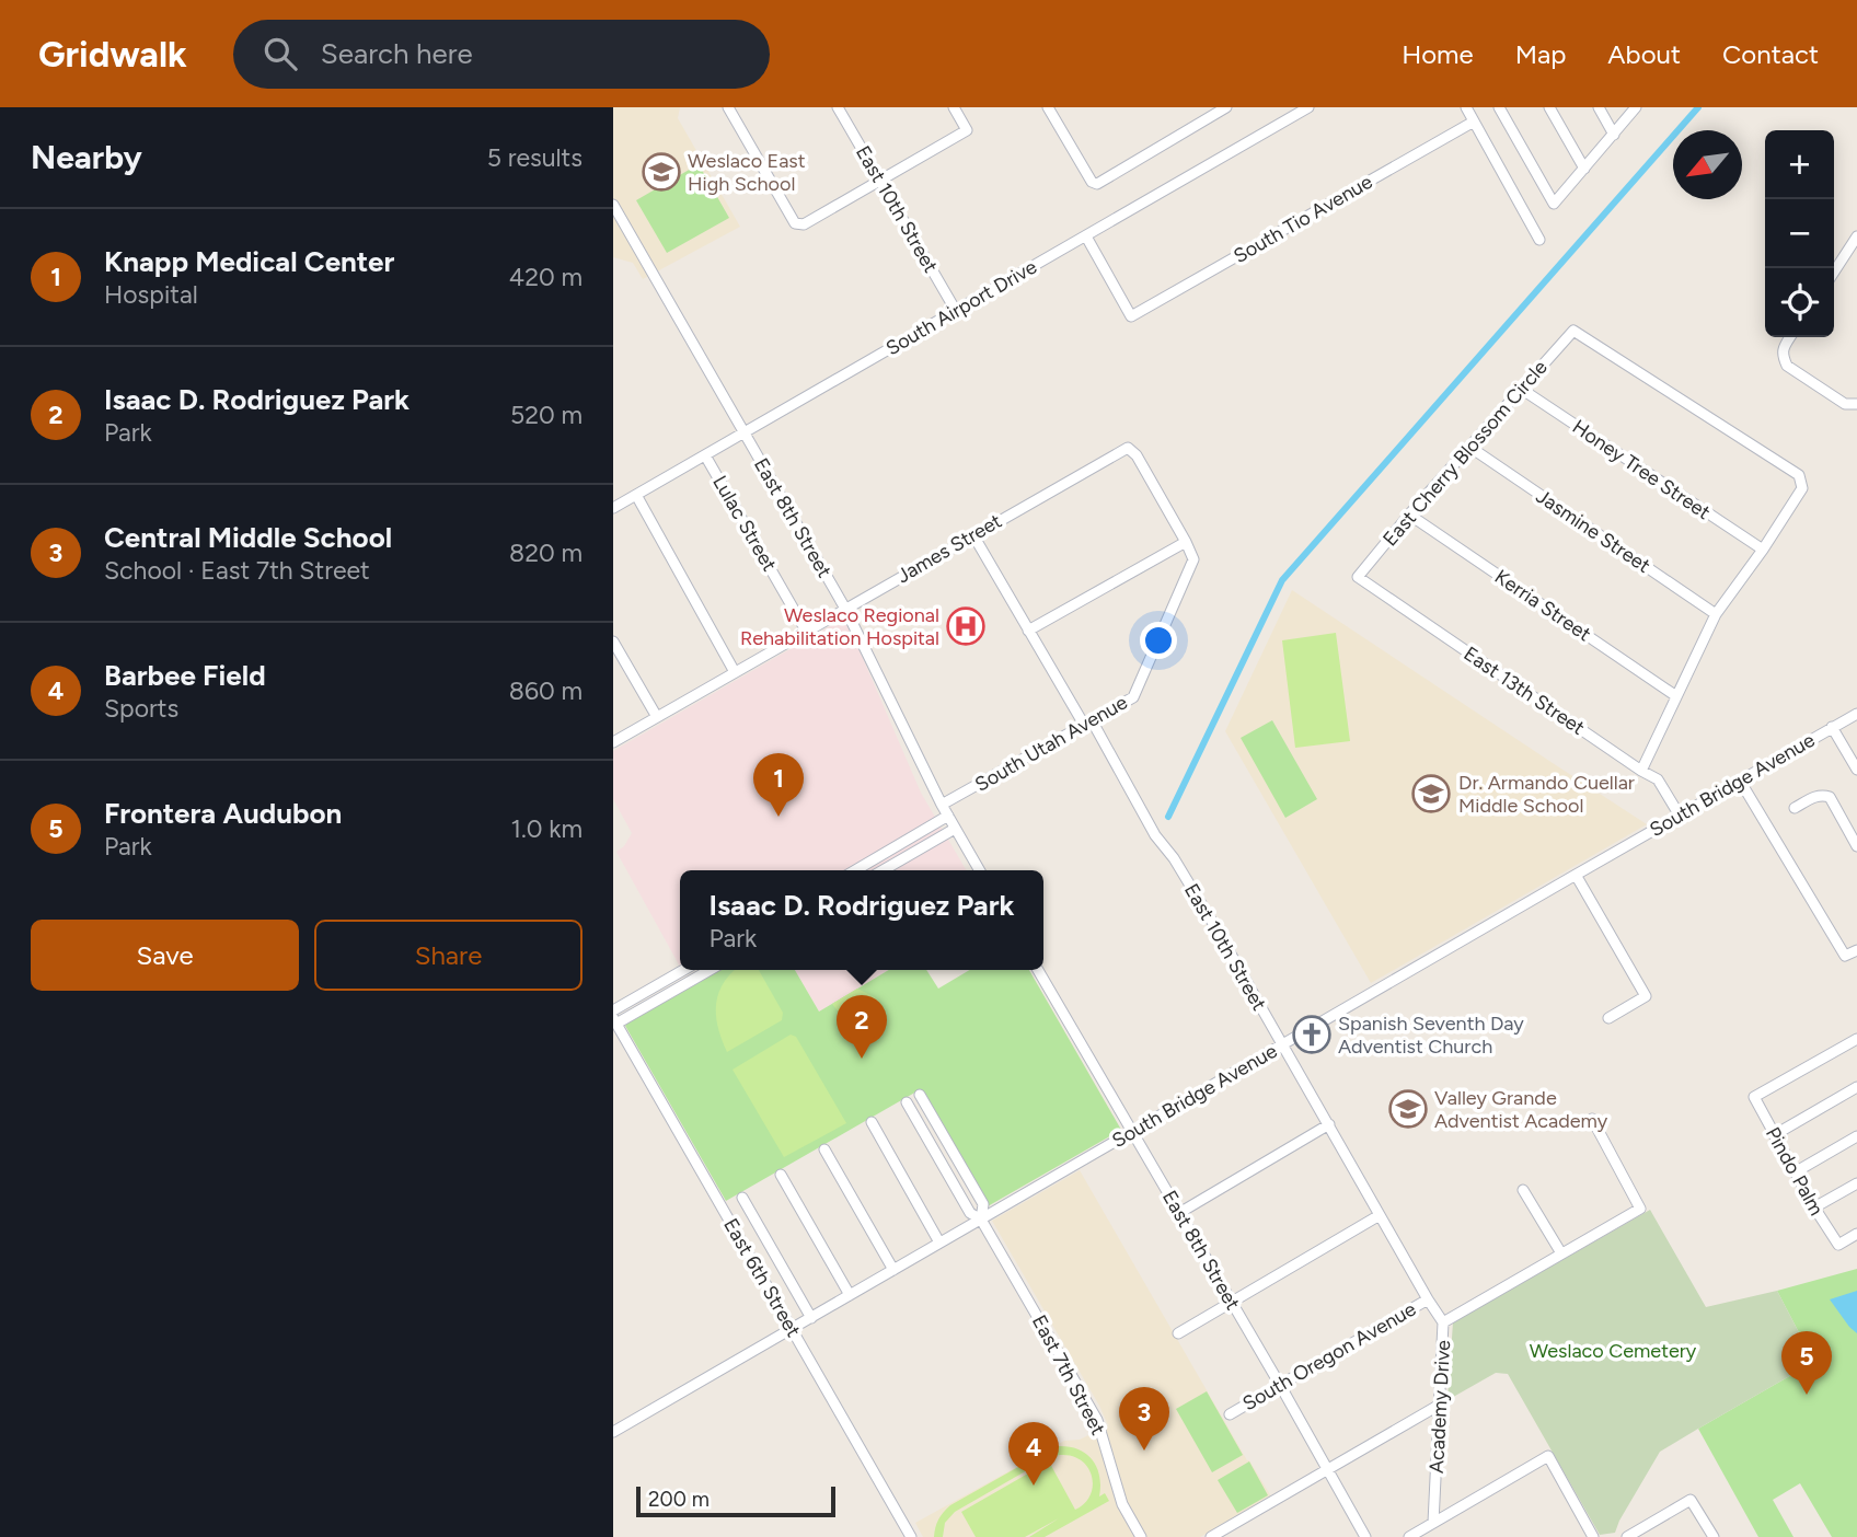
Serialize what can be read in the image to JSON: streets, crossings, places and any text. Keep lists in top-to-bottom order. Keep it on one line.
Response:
{"streets":{"street":["East 10th Street","South Tio Avenue","South Airport Drive","East Cherry Blossom Circle","Honey Tree Street","East 8th Street","Lulac Street","Jasmine Street","James Street","Kerria Street","East 13th Street","South Utah Avenue","South Bridge Avenue","Pindo Palm","East 6th Street","South Oregon Avenue","East 7th Street","Academy Drive"]},"crossings":[["East 10th Street","South Airport Drive"],["East 10th Street","James Street"],["East 10th Street","South Utah Avenue"],["East 10th Street","South Bridge Avenue"],["East 10th Street","Academy Drive"],["South Tio Avenue","South Airport Drive"],["South Airport Drive","East 8th Street"],["South Airport Drive","Lulac Street"],["East Cherry Blossom Circle","Honey Tree Street"],["East Cherry Blossom Circle","Jasmine Street"],["East Cherry Blossom Circle","Kerria Street"],["East Cherry Blossom Circle","East 13th Street"],["East 8th Street","James Street"],["East 8th Street","South Utah Avenue"],["East 8th Street","South Bridge Avenue"],["East 8th Street","South Oregon Avenue"],["Lulac Street","James Street"],["James Street","South Utah Avenue"],["East 13th Street","South Bridge Avenue"],["South Bridge Avenue","East 6th Street"],["South Bridge Avenue","East 7th Street"],["South Oregon Avenue","Academy Drive"]],"parks":["Weslaco Cemetery"],"places":{"school or university":["Weslaco East High School","Dr. Armando Cuellar Middle School","Valley Grande Adventist Academy"],"hospital":["Weslaco Regional Rehabilitation Hospital"],"church":["Spanish Seventh Day Adventist Church"]},"scale_bar":"200 m","north":"bottom left","page":{"header":"Gridwalk","search":"Search here","nav":["Home","Map","About","Contact"],"heading":["Nearby","5 results"],"map_buttons":["+","−"],"list":[{"mark":"1","name":"Knapp Medical Center","note":"Hospital","value":"420 m"},{"mark":"2","name":"Isaac D. Rodriguez Park","note":"Park","value":"520 m"},{"mark":"3","name":"Central Middle School","note":"School · East 7th Street","value":"820 m"},{"mark":"4","name":"Barbee Field","note":"Sports","value":"860 m"},{"mark":"5","name":"Frontera Audubon","note":"Park","value":"1.0 km"}],"pins":["1","2","5","3","4"],"popup":["Isaac D. Rodriguez Park","Park"],"buttons":["Save","Share"],"scale":"200 m"}}
